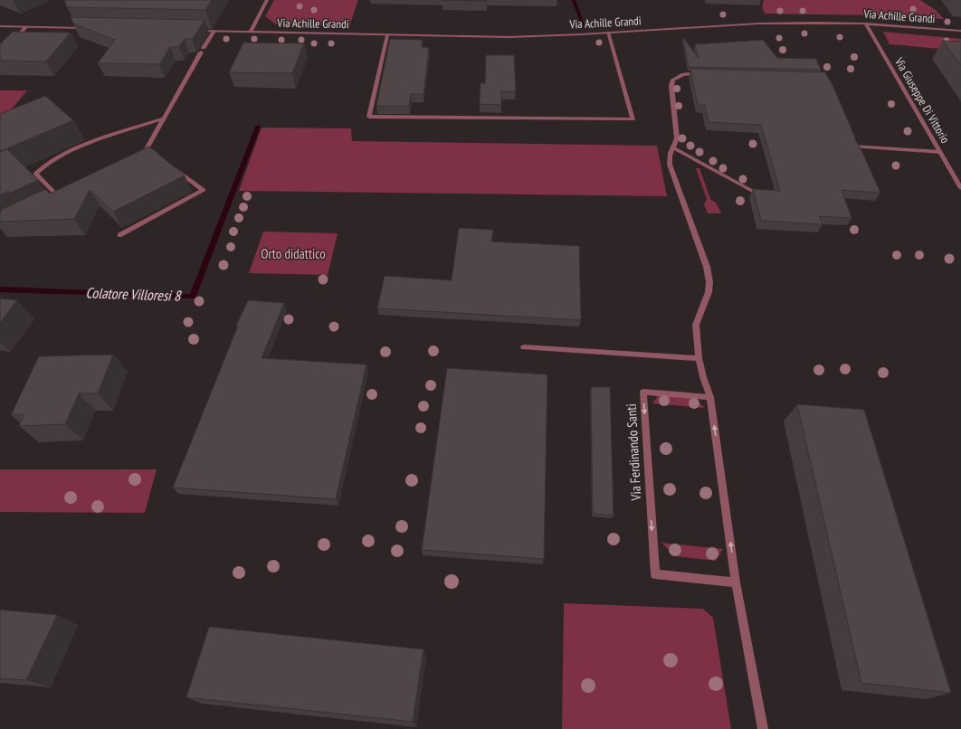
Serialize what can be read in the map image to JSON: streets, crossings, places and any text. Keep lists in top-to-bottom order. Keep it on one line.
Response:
{"streets":{"street":["Via Achille Grandi","Via Giuseppe Di Vittorio","Via Ferdinando Santi"]},"crossings":[["Via Achille Grandi","Via Giuseppe Di Vittorio"]],"water":["Colatore Villoresi 8"],"parks":["Orto didattico"]}
